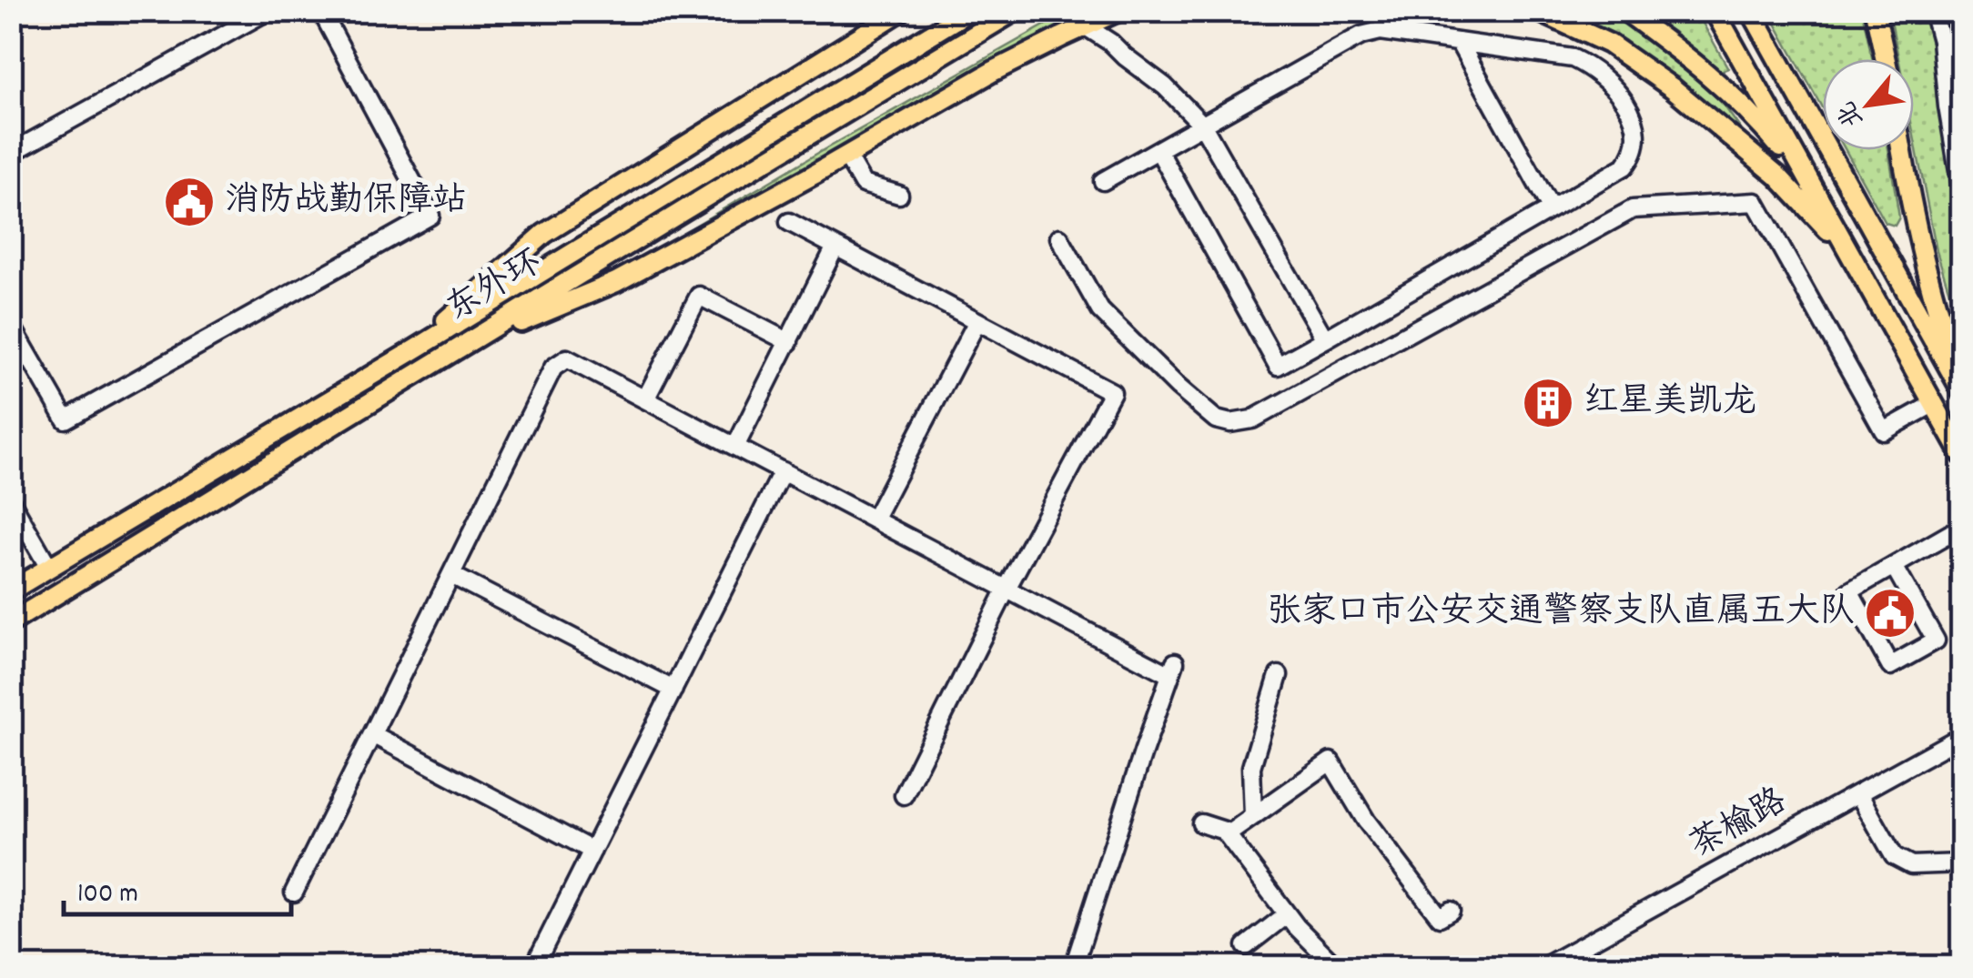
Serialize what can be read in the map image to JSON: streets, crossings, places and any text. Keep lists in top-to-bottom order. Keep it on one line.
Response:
{"streets":{"main road":["东外环"],"street":["茶榆路"]},"places":{"public building":["消防战勤保障站","张家口市公安交通警察支队直属五大队"],"building":["红星美凯龙"]},"scale_bar":"100 m","north":"bottom left"}
